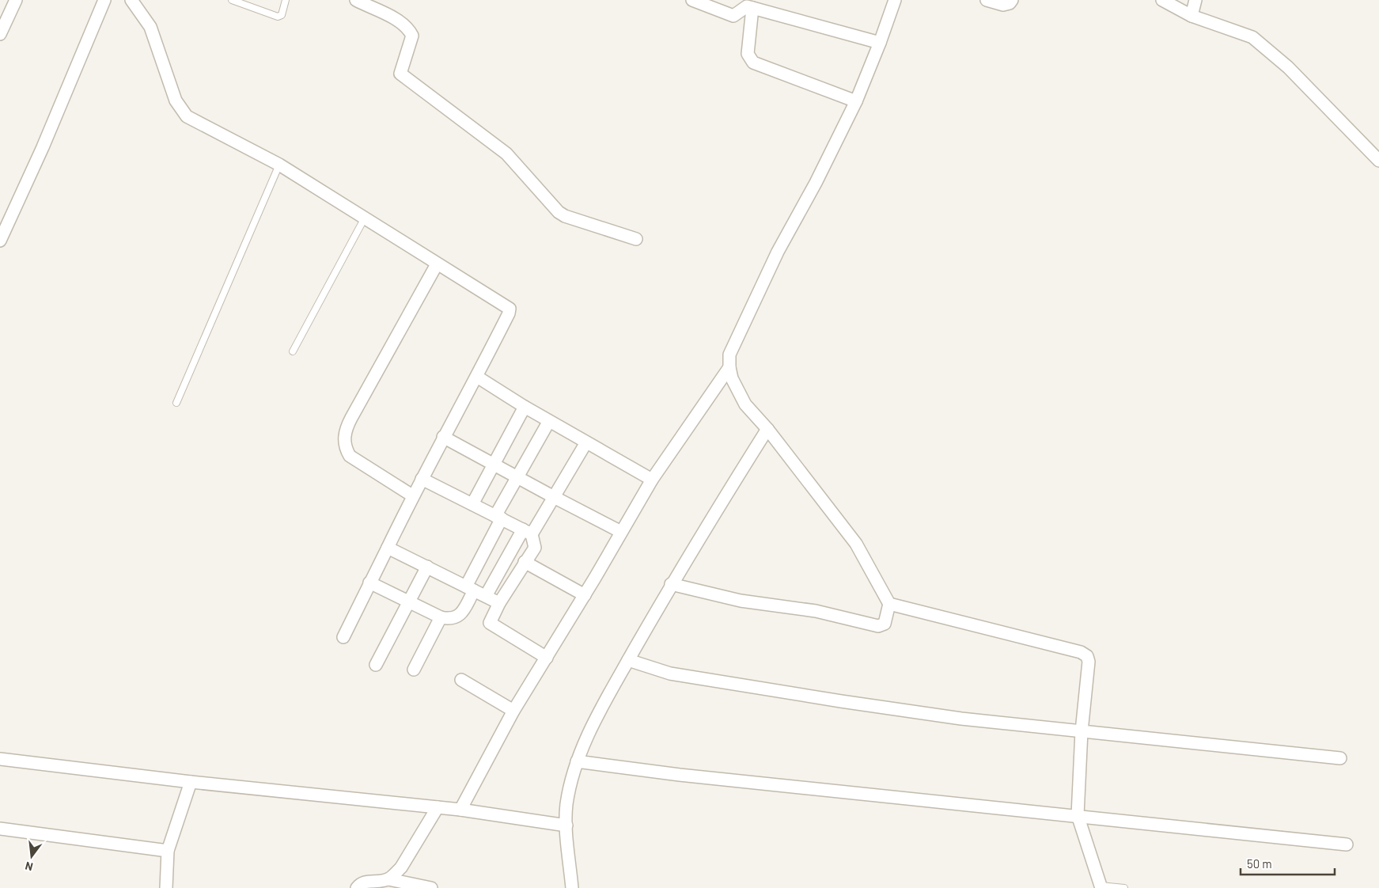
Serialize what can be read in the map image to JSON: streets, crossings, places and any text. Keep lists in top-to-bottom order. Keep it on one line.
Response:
{"scale_bar":"50 m","north":"bottom"}
